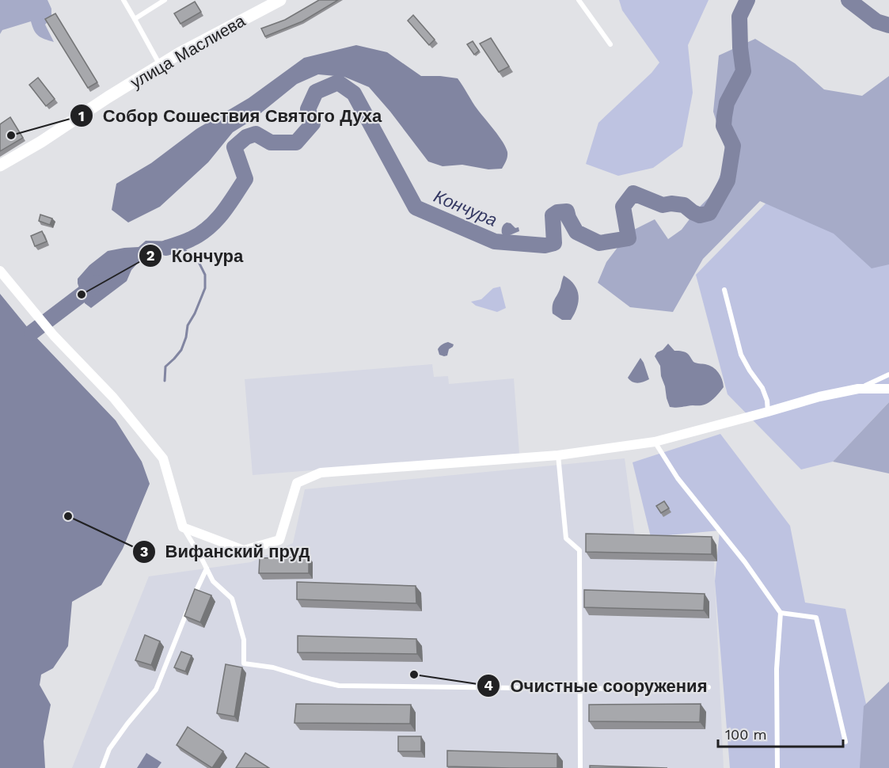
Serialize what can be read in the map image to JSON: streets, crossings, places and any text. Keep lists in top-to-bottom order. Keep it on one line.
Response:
{"streets":{"street":["улица Маслиева"]},"water":["Кончура"],"places":["Собор Сошествия Святого Духа","Кончура","Вифанский пруд","Очистные сооружения"],"scale_bar":"100 m"}
